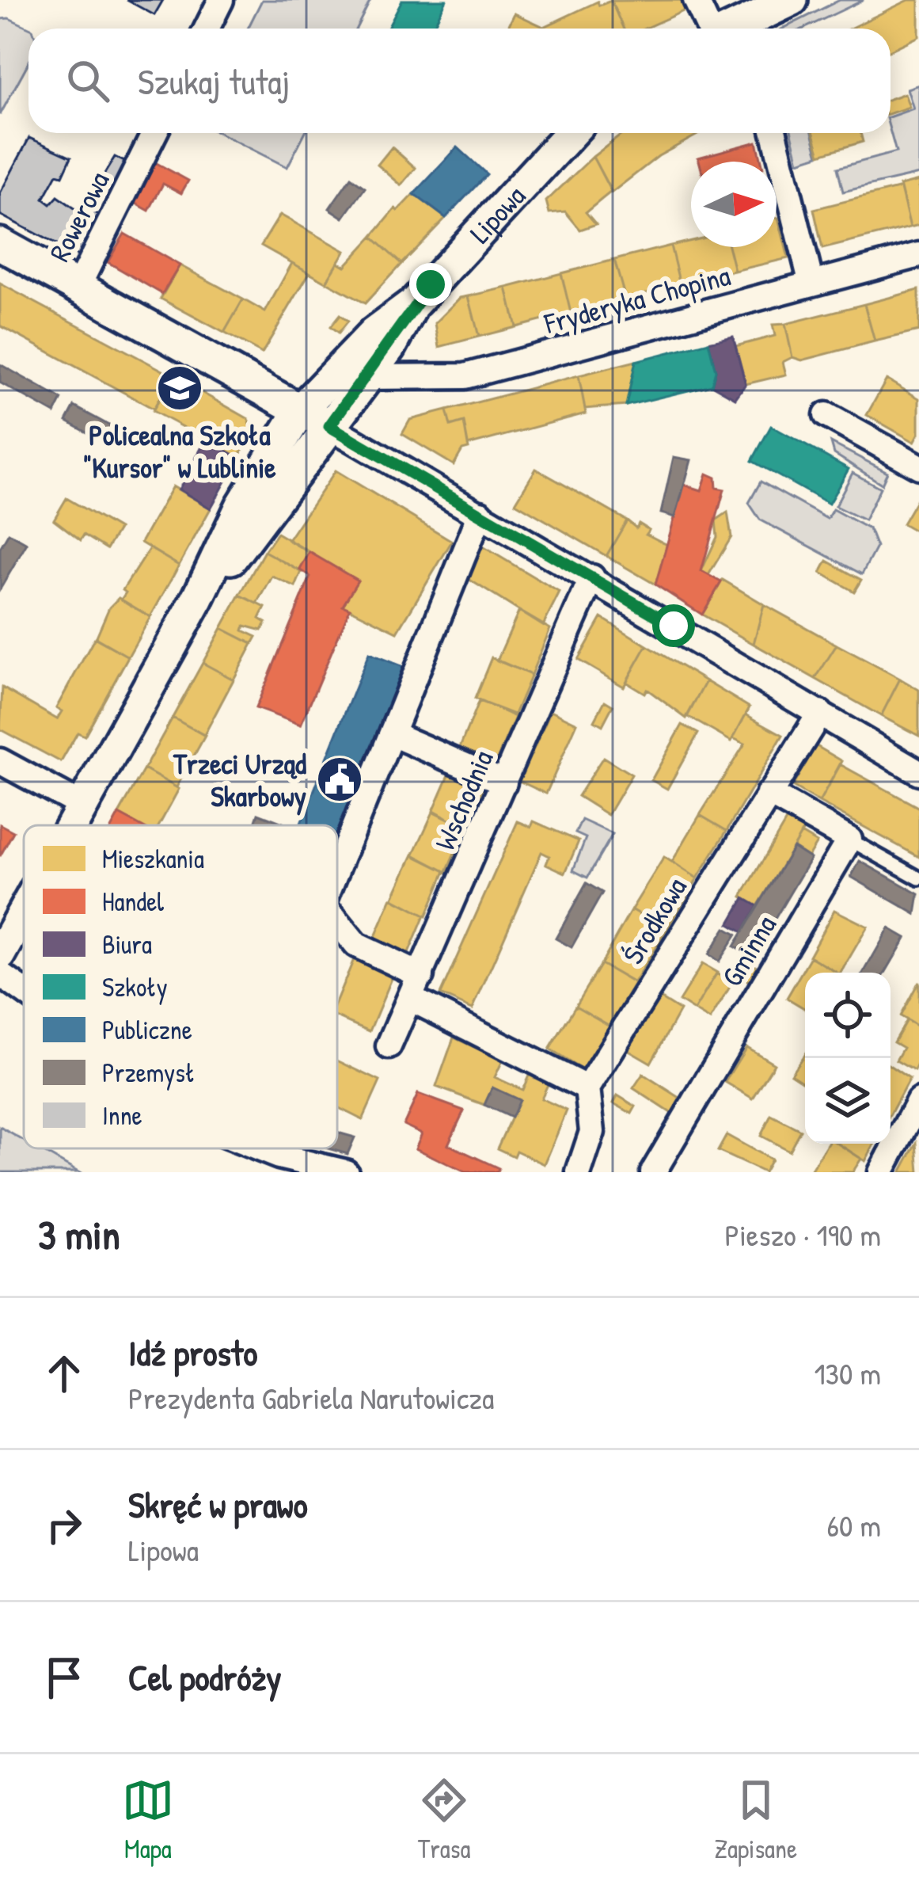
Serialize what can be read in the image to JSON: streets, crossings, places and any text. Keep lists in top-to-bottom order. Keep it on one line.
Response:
{"streets":{"street":["Lipowa","Rowerowa","Fryderyka Chopina","Wschodnia","Środkowa","Gminna"]},"crossings":[["Lipowa","Fryderyka Chopina"]],"places":{"school or university":["Policealna Szkoła \"Kursor\" w Lublinie"],"public building":["Trzeci Urząd Skarbowy"]},"legend":["Mieszkania","Handel","Biura","Szkoły","Publiczne","Przemysł","Inne"],"north":"right","page":{"search":"Szukaj tutaj","heading":["3 min","Pieszo · 190 m"],"list":[["Idź prosto","Prezydenta Gabriela Narutowicza","130 m"],["Skręć w prawo","Lipowa","60 m"],"Cel podróży"],"nav":["Mapa","Trasa","Zapisane"]}}
